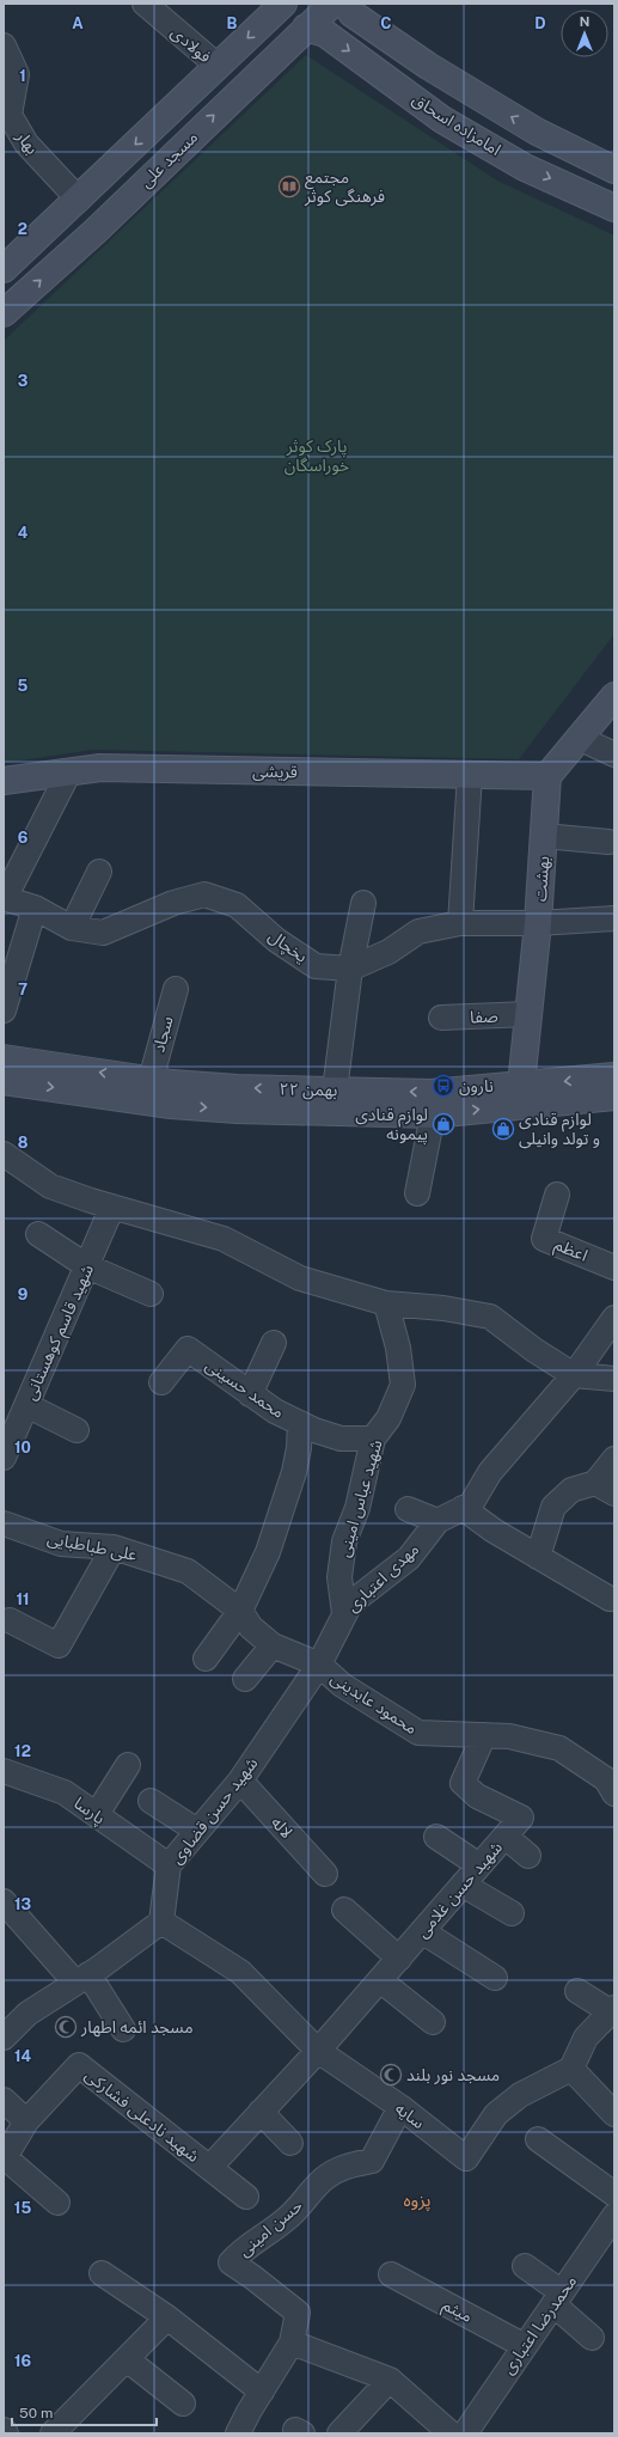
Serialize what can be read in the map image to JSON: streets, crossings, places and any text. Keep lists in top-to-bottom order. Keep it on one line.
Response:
{"streets":{"main road":["امامزاده اسحاق","مسجد علی","قریشی","بهشت","۲۲ بهمن"],"street":["فولادی","بهار","یخچال","صفا","سجاد","اعظم","شهید قاسم کوهستانی","محمد حسینی","شهید عباس امینی","علی طباطبایی","مهدی اعتباری","محمود عابدینی","پارسا","شهید حسن قضاوی","لاله","شهید حسن غلامی","شهید نادعلی فشارکی","سایه","حسن امینی","میثم","محمدرضا اعتباری"]},"crossings":[["فولادی","مسجد علی"],["امامزاده اسحاق","مسجد علی"],["بهار","مسجد علی"],["قریشی","بهشت"],["بهشت","یخچال"],["بهشت","صفا"],["بهشت","۲۲ بهمن"],["سجاد","۲۲ بهمن"],["محمد حسینی","شهید عباس امینی"],["شهید عباس امینی","مهدی اعتباری"],["علی طباطبایی","مهدی اعتباری"],["علی طباطبایی","محمود عابدینی"],["علی طباطبایی","شهید حسن قضاوی"],["مهدی اعتباری","محمود عابدینی"],["مهدی اعتباری","شهید حسن قضاوی"],["محمود عابدینی","شهید حسن قضاوی"],["محمود عابدینی","شهید حسن غلامی"],["پارسا","شهید حسن قضاوی"],["شهید حسن قضاوی","لاله"],["شهید حسن قضاوی","سایه"],["شهید حسن غلامی","شهید نادعلی فشارکی"],["شهید حسن غلامی","سایه"],["سایه","حسن امینی"],["میثم","محمدرضا اعتباری"]],"districts":["پزوه"],"parks":["پارک کوثر خوراسگان"],"places":{"library":["مجتمع فرهنگی کوثر"],"bus stop":["نارون"],"shop":["لوازم قنادی پیمونه","لوازم قنادی و تولد وانیلی"],"mosque":["مسجد ائمه اطهار","مسجد نور بلند"]},"scale_bar":"50 m","north":"top","grid":{"columns":["A","B","C","D"],"rows":["1","2","3","4","5","6","7","8","9","10","11","12","13","14","15","16"]}}
